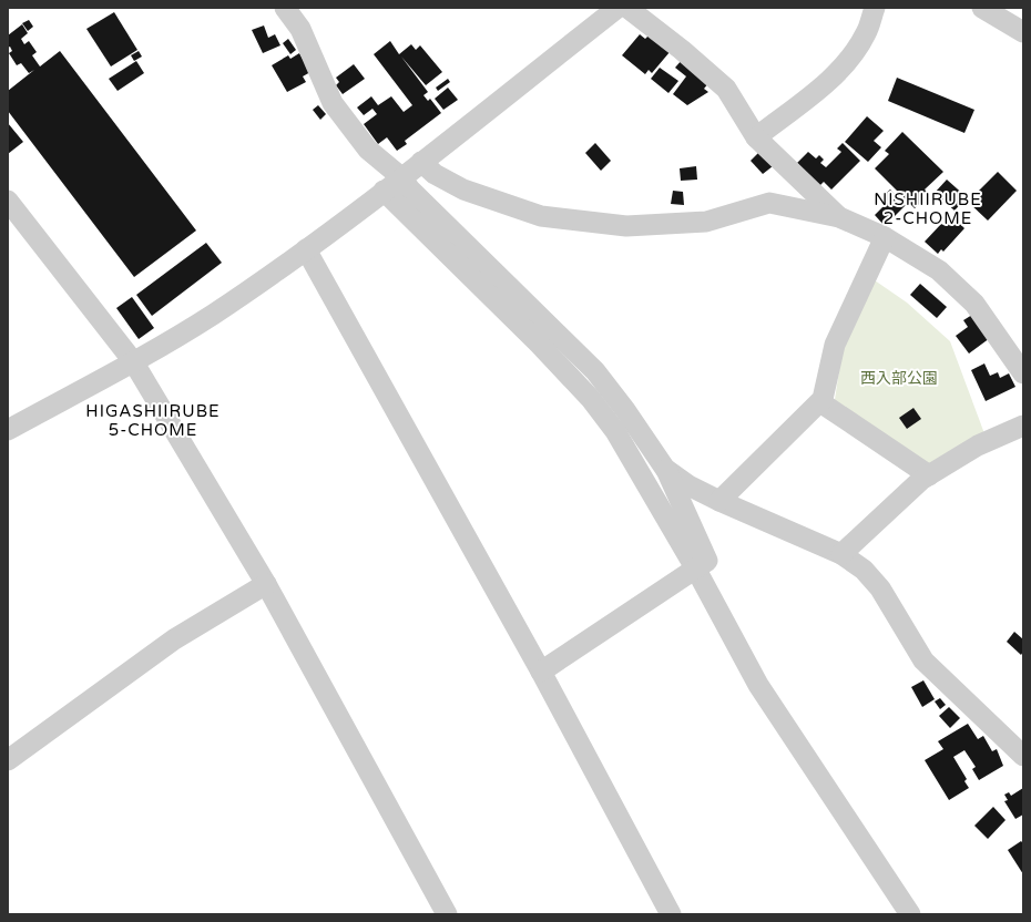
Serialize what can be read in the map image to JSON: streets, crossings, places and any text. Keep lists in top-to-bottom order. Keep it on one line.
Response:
{"districts":["NISHIIRUBE 2-CHOME","HIGASHIIRUBE 5-CHOME"],"parks":["西入部公園"]}
